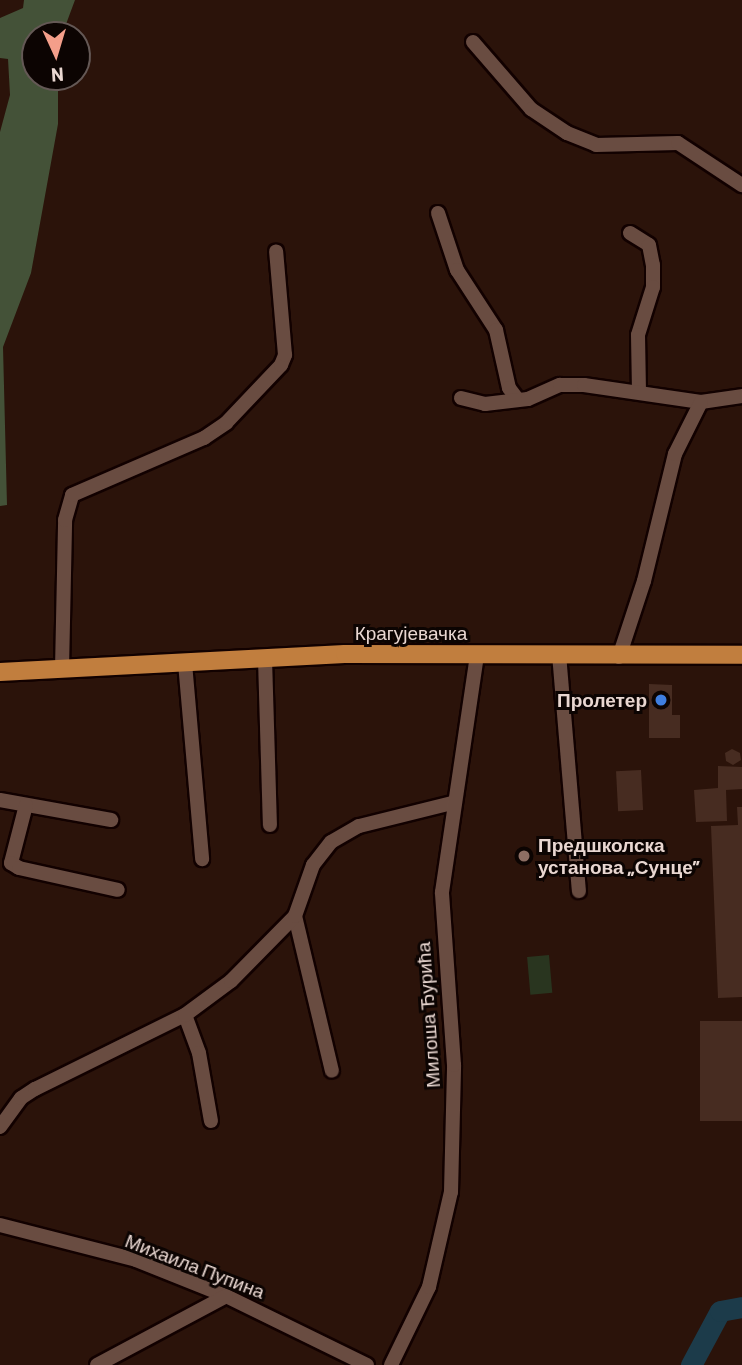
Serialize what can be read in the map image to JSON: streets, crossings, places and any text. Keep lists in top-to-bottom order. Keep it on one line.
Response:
{"streets":{"main road":["Крагујевачка"],"street":["Милоша Ђурића","Михаила Пупина"]},"crossings":[["Крагујевачка","Милоша Ђурића"]],"places":["Пролетер","Предшколска установа „Сунце”"],"north":"bottom"}
